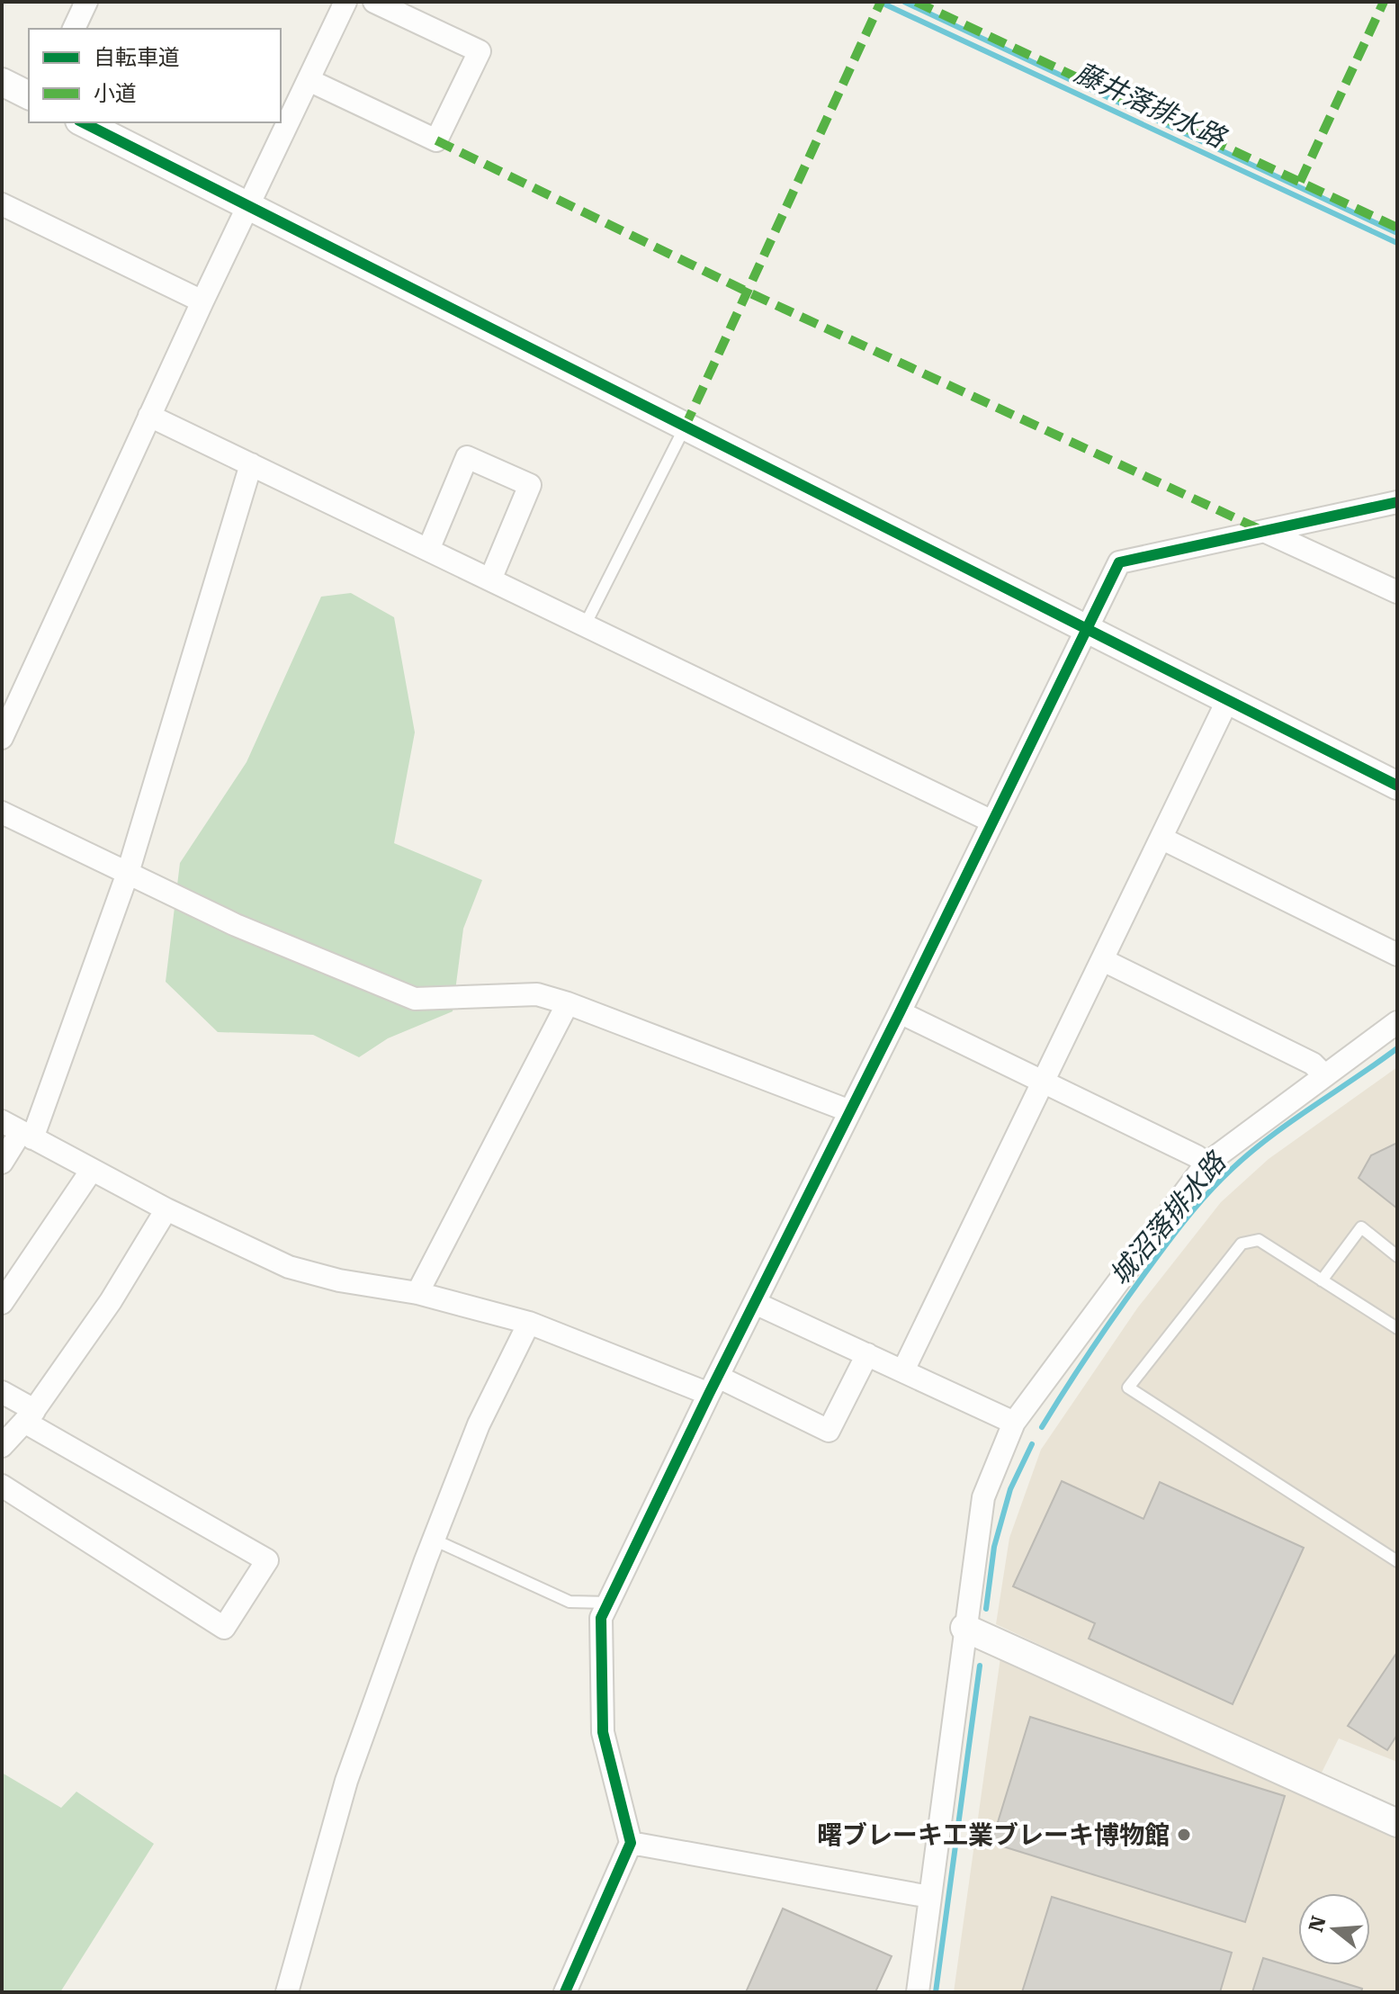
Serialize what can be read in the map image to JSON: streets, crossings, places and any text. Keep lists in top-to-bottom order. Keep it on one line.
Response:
{"water":["藤井落排水路","城沼落排水路"],"places":["曙ブレーキ工業ブレーキ博物館"],"legend":["自転車道","小道"],"north":"left"}
